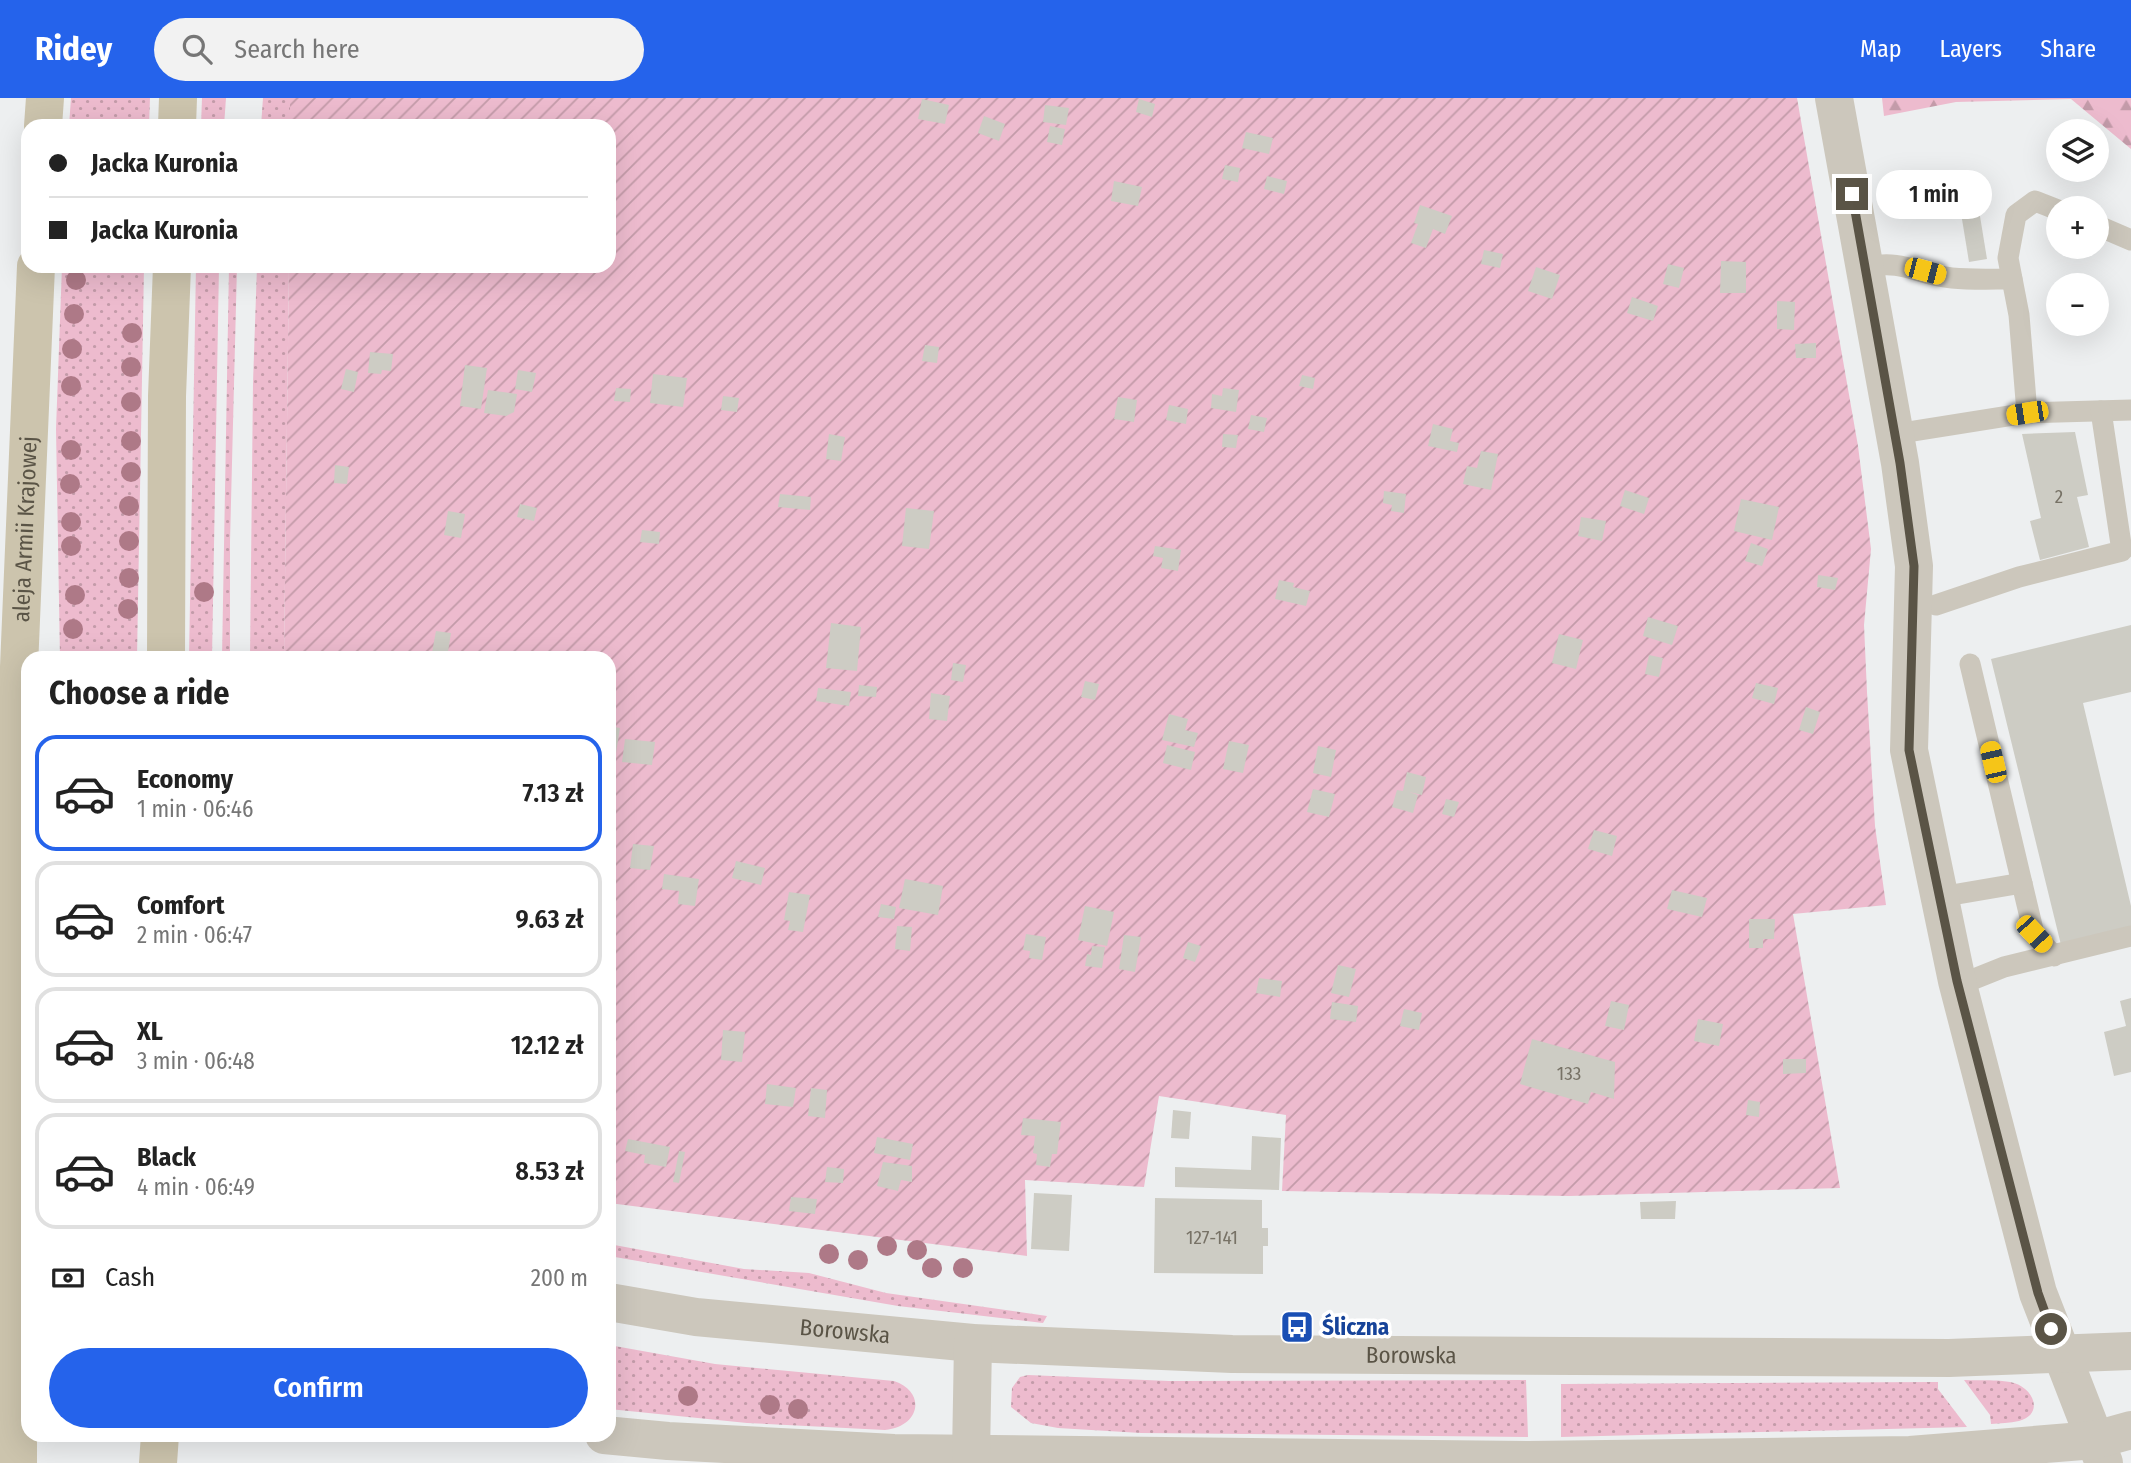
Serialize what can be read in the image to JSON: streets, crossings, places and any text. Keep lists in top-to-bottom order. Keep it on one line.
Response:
{"streets":{"main road":["aleja Armii Krajowej"],"street":["Borowska"]},"places":{"bus stop":["Śliczna"]},"house_numbers":["2","133","127-141"],"page":{"header":"Ridey","search":"Search here","nav":["Map","Layers","Share"],"map_buttons":["+","−"],"banner":["Jacka Kuronia","Jacka Kuronia"],"bubble":"1 min","heading":"Choose a ride","list":[{"name":"Economy","note":"1 min · 06:46","value":"7.13 zł"},{"name":"Comfort","note":"2 min · 06:47","value":"9.63 zł"},{"name":"XL","note":"3 min · 06:48","value":"12.12 zł"},{"name":"Black","note":"4 min · 06:49","value":"8.53 zł"}],"pay":["Cash","200 m"],"buttons":"Confirm"}}
